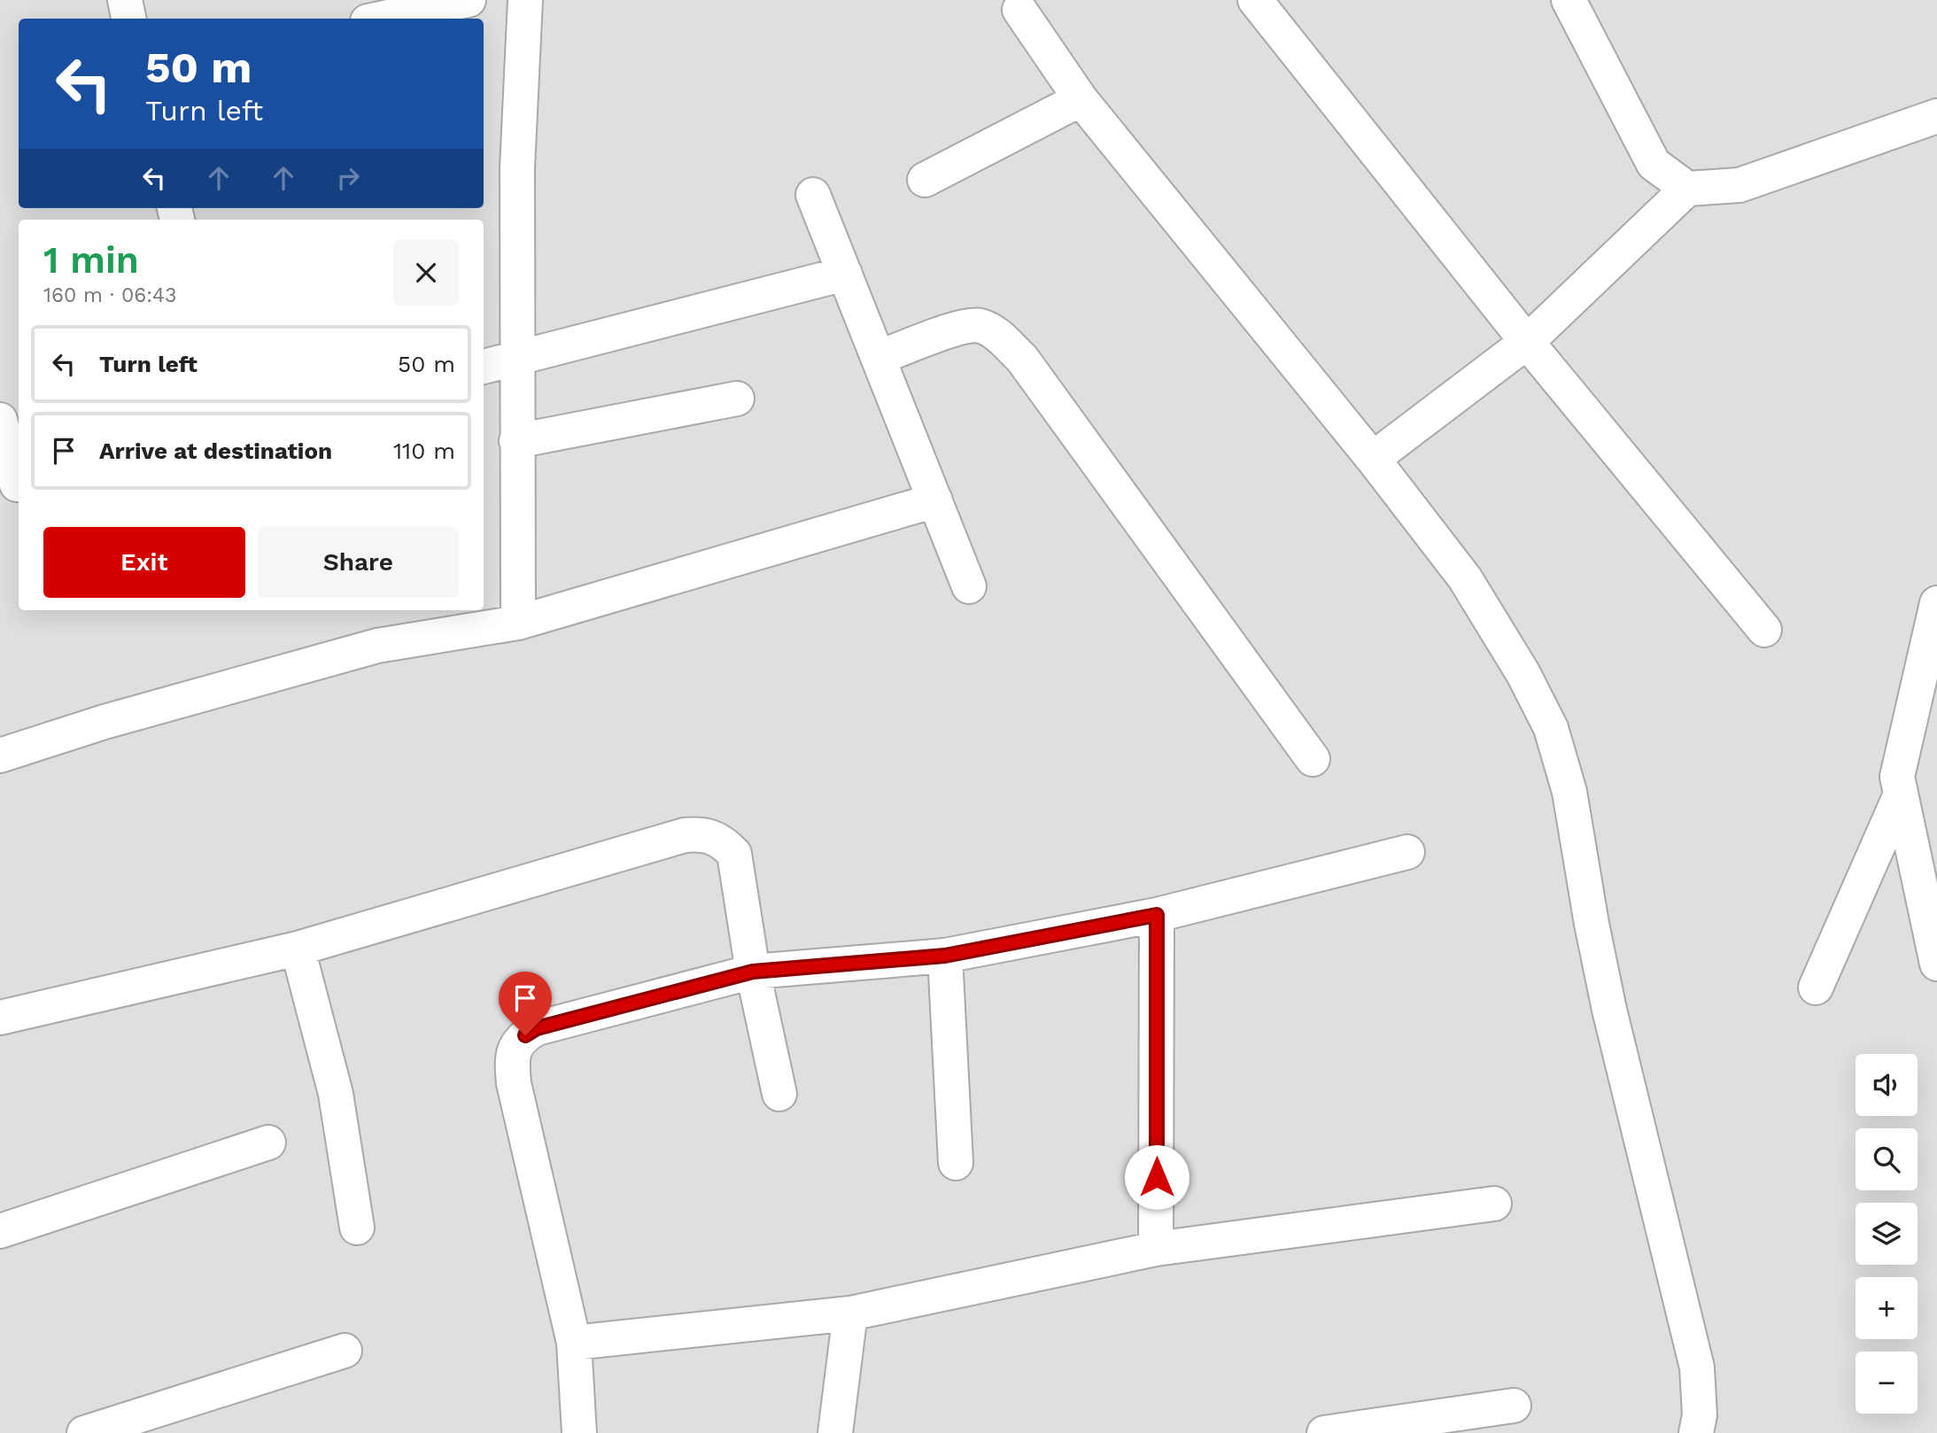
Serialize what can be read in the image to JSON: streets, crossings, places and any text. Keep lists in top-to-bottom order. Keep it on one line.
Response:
{"page":{"turn":["50 m","Turn left"],"heading":["1 min","160 m · 06:43"],"list":[{"name":"Turn left","value":"50 m"},{"name":"Arrive at destination","value":"110 m"}],"buttons":["Exit","Share"],"map_buttons":["+","−"]}}
